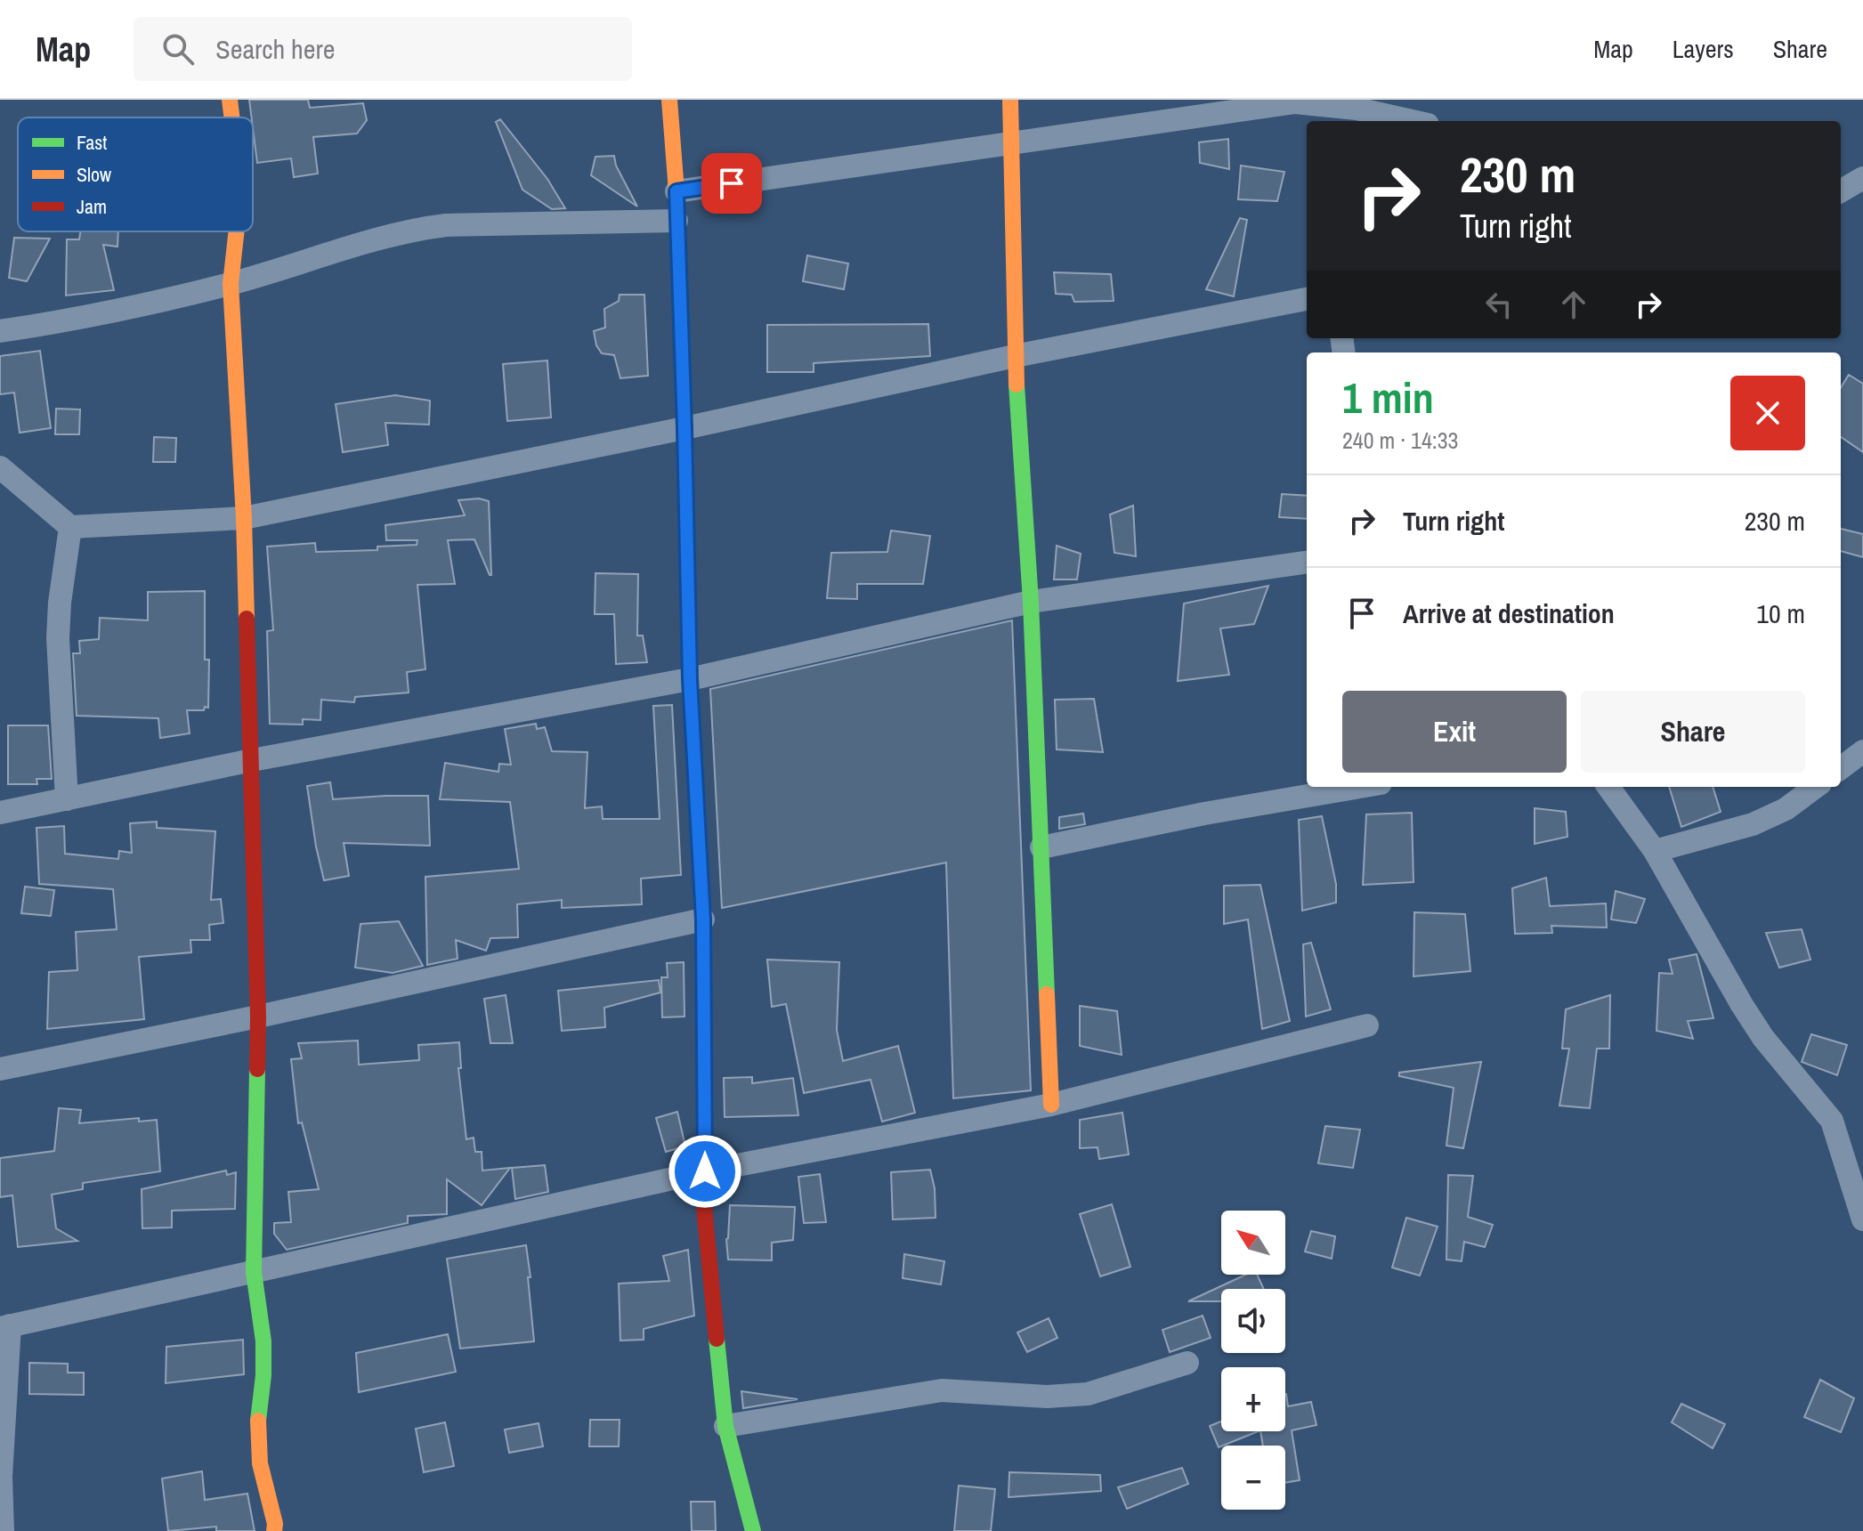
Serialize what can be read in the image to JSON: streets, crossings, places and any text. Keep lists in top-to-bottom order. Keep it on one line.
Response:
{"legend":["Fast","Slow","Jam"],"north":"top left","page":{"header":"Map","search":"Search here","nav":["Map","Layers","Share"],"turn":["230 m","Turn right"],"heading":["1 min","240 m · 14:33"],"list":[{"name":"Turn right","value":"230 m"},{"name":"Arrive at destination","value":"10 m"}],"buttons":["Exit","Share"],"map_buttons":["+","−"]}}
